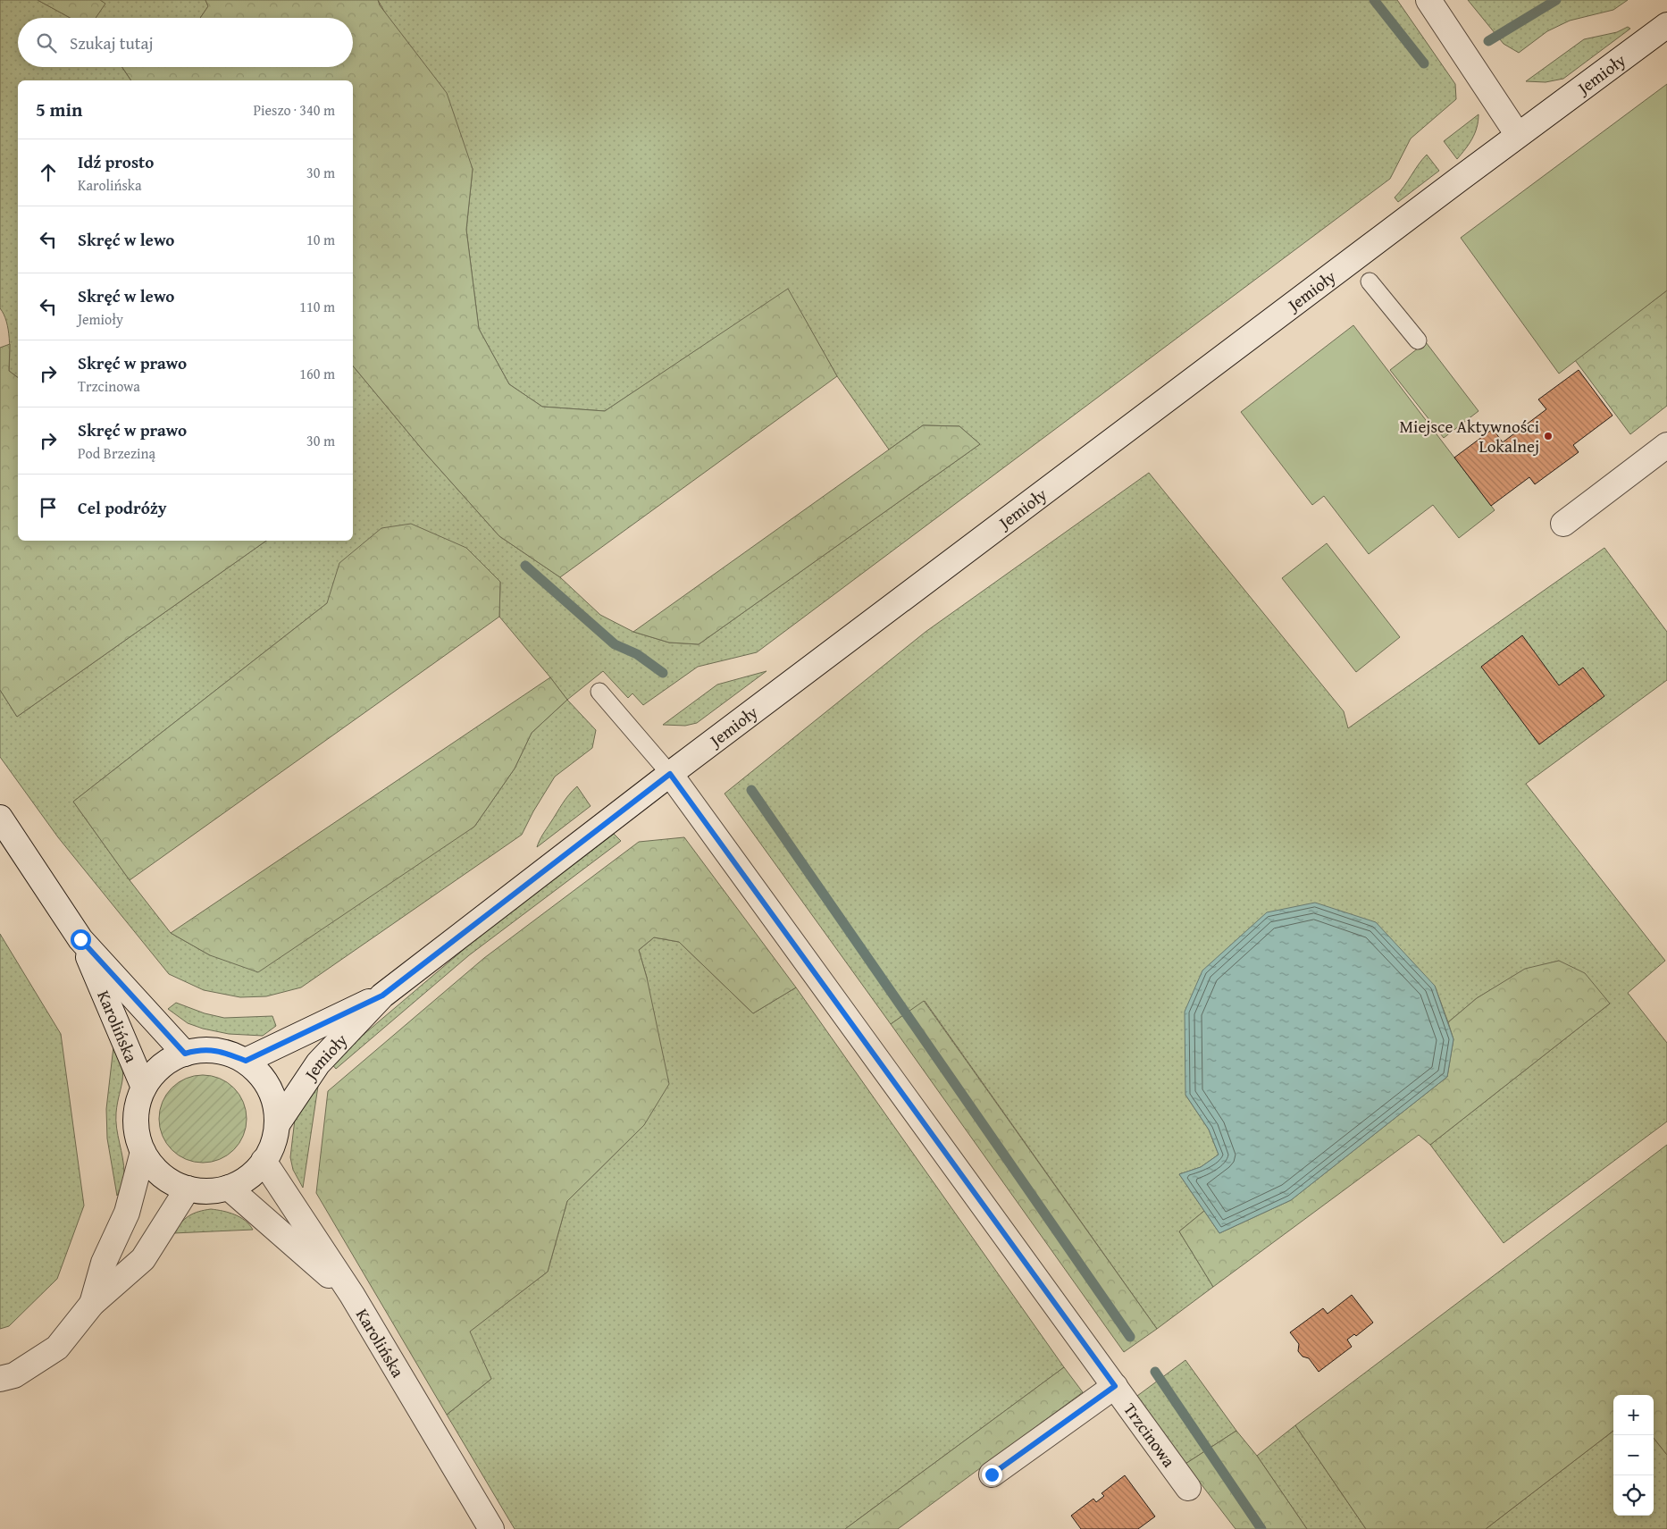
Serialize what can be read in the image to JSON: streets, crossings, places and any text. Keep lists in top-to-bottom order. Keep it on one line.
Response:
{"streets":{"street":["Jemioły","Karolińska","Trzcinowa"]},"crossings":[["Jemioły","Karolińska"],["Jemioły","Trzcinowa"]],"places":["Miejsce Aktywności Lokalnej"],"page":{"search":"Szukaj tutaj","heading":["5 min","Pieszo · 340 m"],"list":[["Idź prosto","Karolińska","30 m"],["Skręć w lewo","10 m"],["Skręć w lewo","Jemioły","110 m"],["Skręć w prawo","Trzcinowa","160 m"],["Skręć w prawo","Pod Brzeziną","30 m"],"Cel podróży"],"map_buttons":["+","−"]}}
